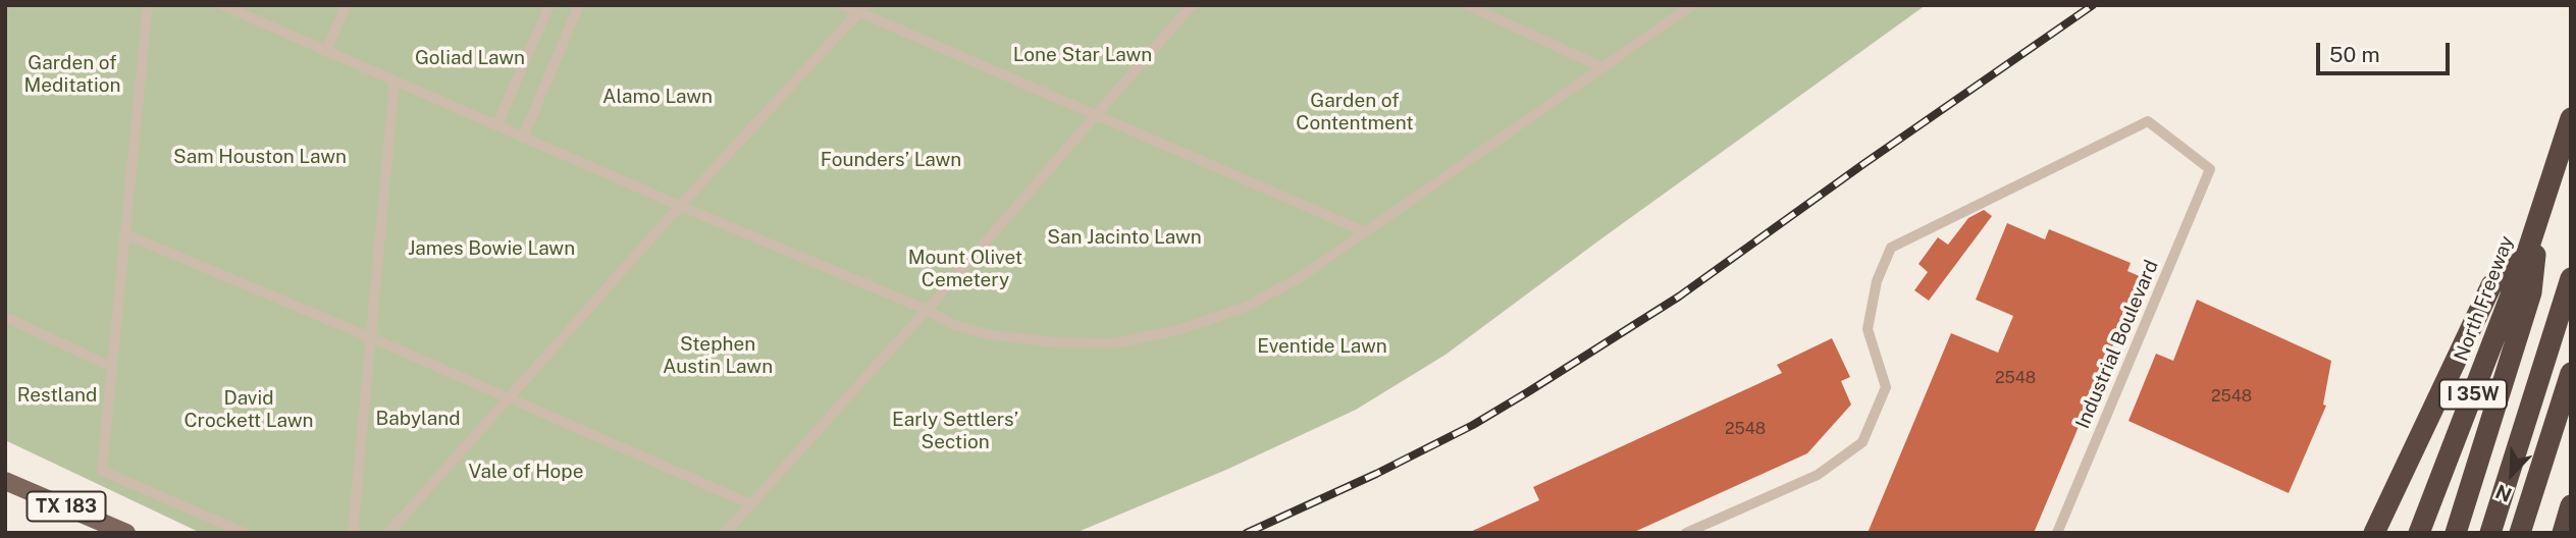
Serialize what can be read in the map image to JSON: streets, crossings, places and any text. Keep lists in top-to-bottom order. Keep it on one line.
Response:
{"streets":{"highway":["North Freeway","I 35W"],"main road":["TX 183"],"lane":["Industrial Boulevard"]},"parks":["Lone Star Lawn","Goliad Lawn","Garden of Meditation","Alamo Lawn","Garden of Contentment","Sam Houston Lawn","Founders’ Lawn","San Jacinto Lawn","James Bowie Lawn","Mount Olivet Cemetery","Stephen Austin Lawn","Eventide Lawn","Restland","David Crockett Lawn","Babyland","Early Settlers’ Section","Vale of Hope"],"house_numbers":["2548","2548","2548"],"scale_bar":"50 m","north":"bottom left"}
